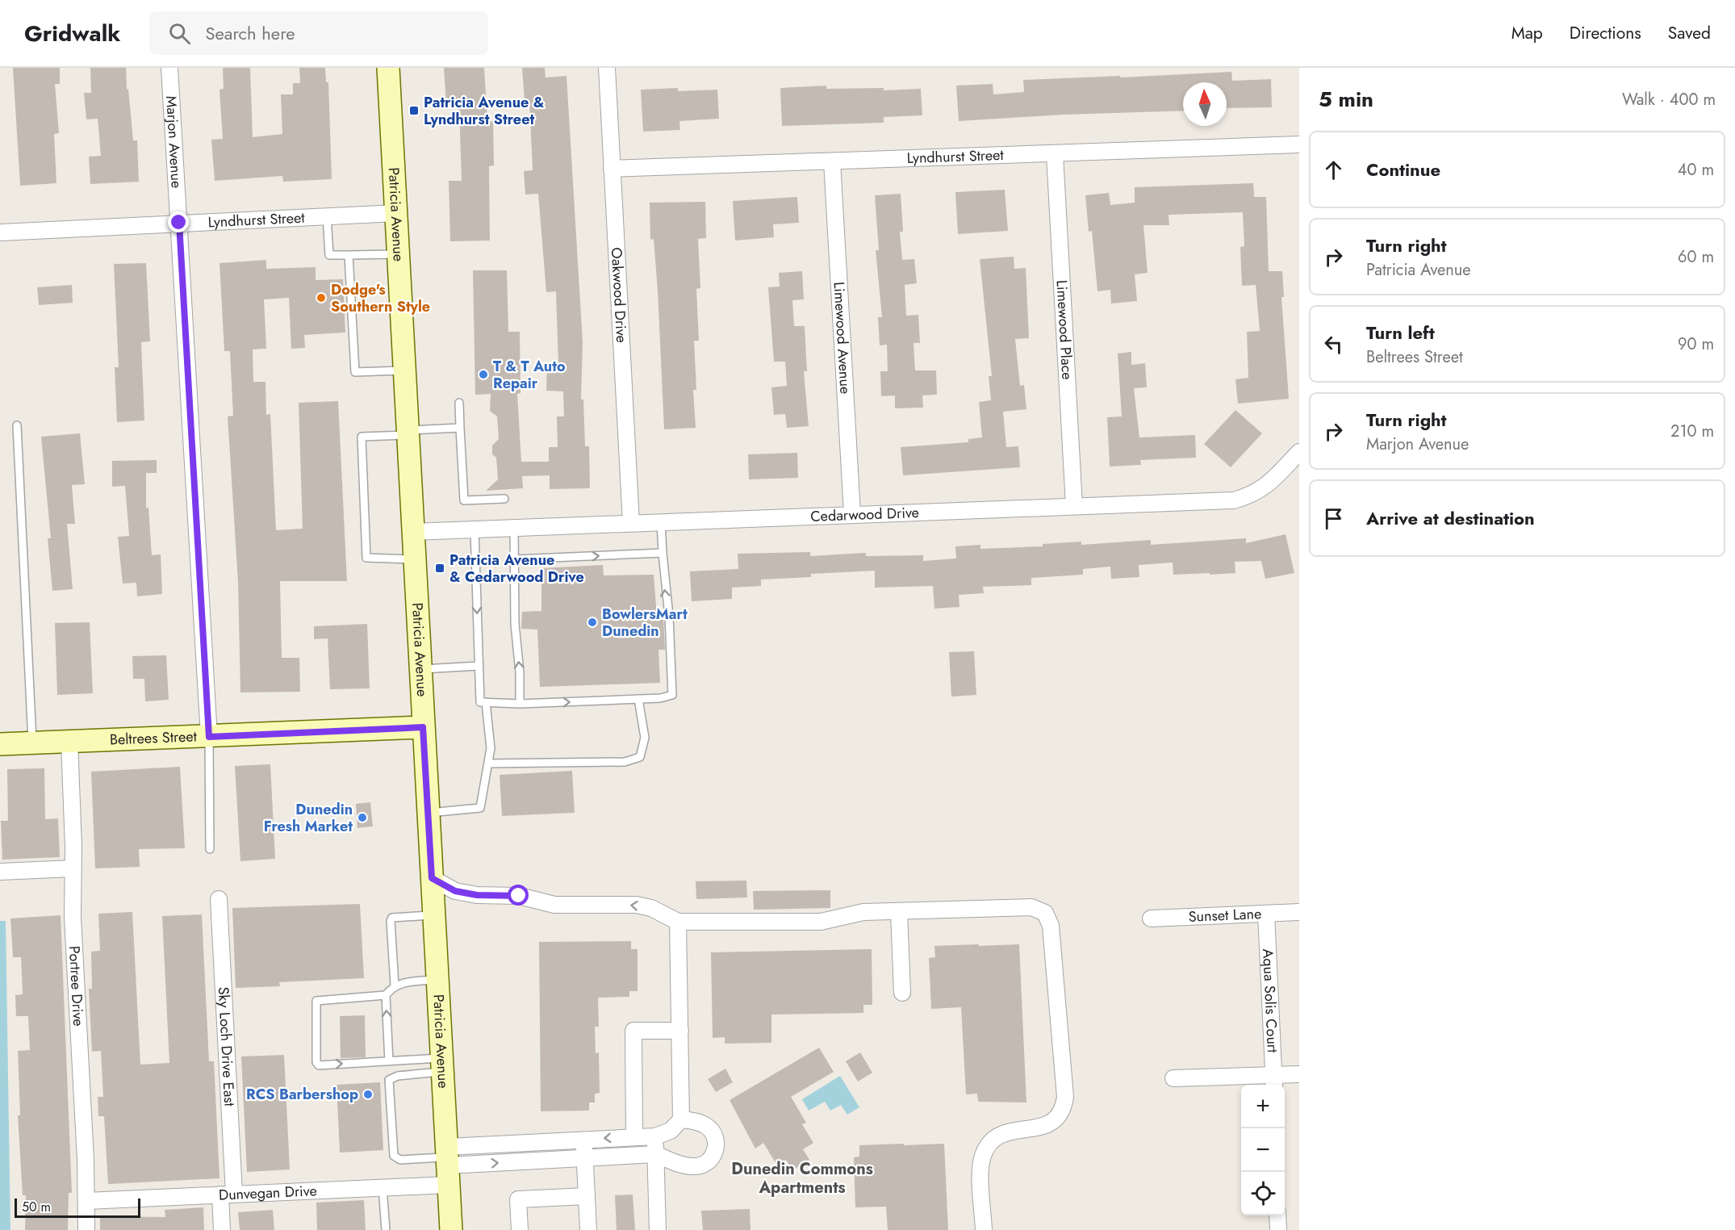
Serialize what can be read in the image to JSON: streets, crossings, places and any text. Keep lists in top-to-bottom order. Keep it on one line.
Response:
{"streets":{"street":["Marjon Avenue","Lyndhurst Street","Patricia Avenue","Oakwood Drive","Limewood Place","Limewood Avenue","Cedarwood Drive","Beltrees Street","Sunset Lane","Portree Drive","Aqua Solis Court","Sky Loch Drive East","Dunvegan Drive"]},"crossings":[["Marjon Avenue","Lyndhurst Street"],["Marjon Avenue","Beltrees Street"],["Lyndhurst Street","Patricia Avenue"],["Lyndhurst Street","Oakwood Drive"],["Lyndhurst Street","Limewood Place"],["Lyndhurst Street","Limewood Avenue"],["Patricia Avenue","Cedarwood Drive"],["Patricia Avenue","Beltrees Street"],["Patricia Avenue","Dunvegan Drive"],["Oakwood Drive","Cedarwood Drive"],["Limewood Place","Cedarwood Drive"],["Limewood Avenue","Cedarwood Drive"],["Beltrees Street","Portree Drive"],["Sunset Lane","Aqua Solis Court"],["Portree Drive","Dunvegan Drive"],["Sky Loch Drive East","Dunvegan Drive"]],"districts":["Dunedin Commons Apartments"],"places":{"transit":["Patricia Avenue & Lyndhurst Street","Patricia Avenue & Cedarwood Drive"],"other":["Dodge's Southern Style","T & T Auto Repair","BowlersMart Dunedin","Dunedin Fresh Market","RCS Barbershop"]},"scale_bar":"50 m","north":"top","page":{"header":"Gridwalk","search":"Search here","nav":["Map","Directions","Saved"],"heading":["5 min","Walk · 400 m"],"list":[["Continue","40 m"],["Turn right","Patricia Avenue","60 m"],["Turn left","Beltrees Street","90 m"],["Turn right","Marjon Avenue","210 m"],"Arrive at destination"],"map_buttons":["+","−"],"scale":"50 m"}}
